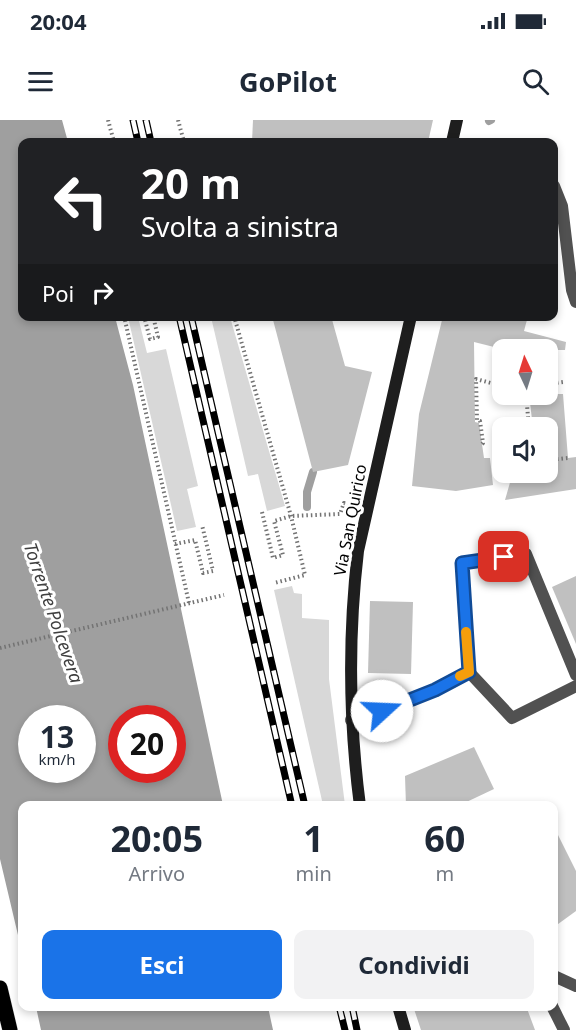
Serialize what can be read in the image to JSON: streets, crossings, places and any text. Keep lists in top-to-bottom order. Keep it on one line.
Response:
{"streets":{"main road":["Via San Quirico"]},"water":["Torrente Polcevera"],"north":"top","page":{"status":"20:04","header":"GoPilot","turn":["20 m","Svolta a sinistra"],"then":"Poi","speed":"13 km/h","limit":"20","eta":["20:05","Arrivo","1","min","60","m"],"buttons":["Esci","Condividi"]}}
